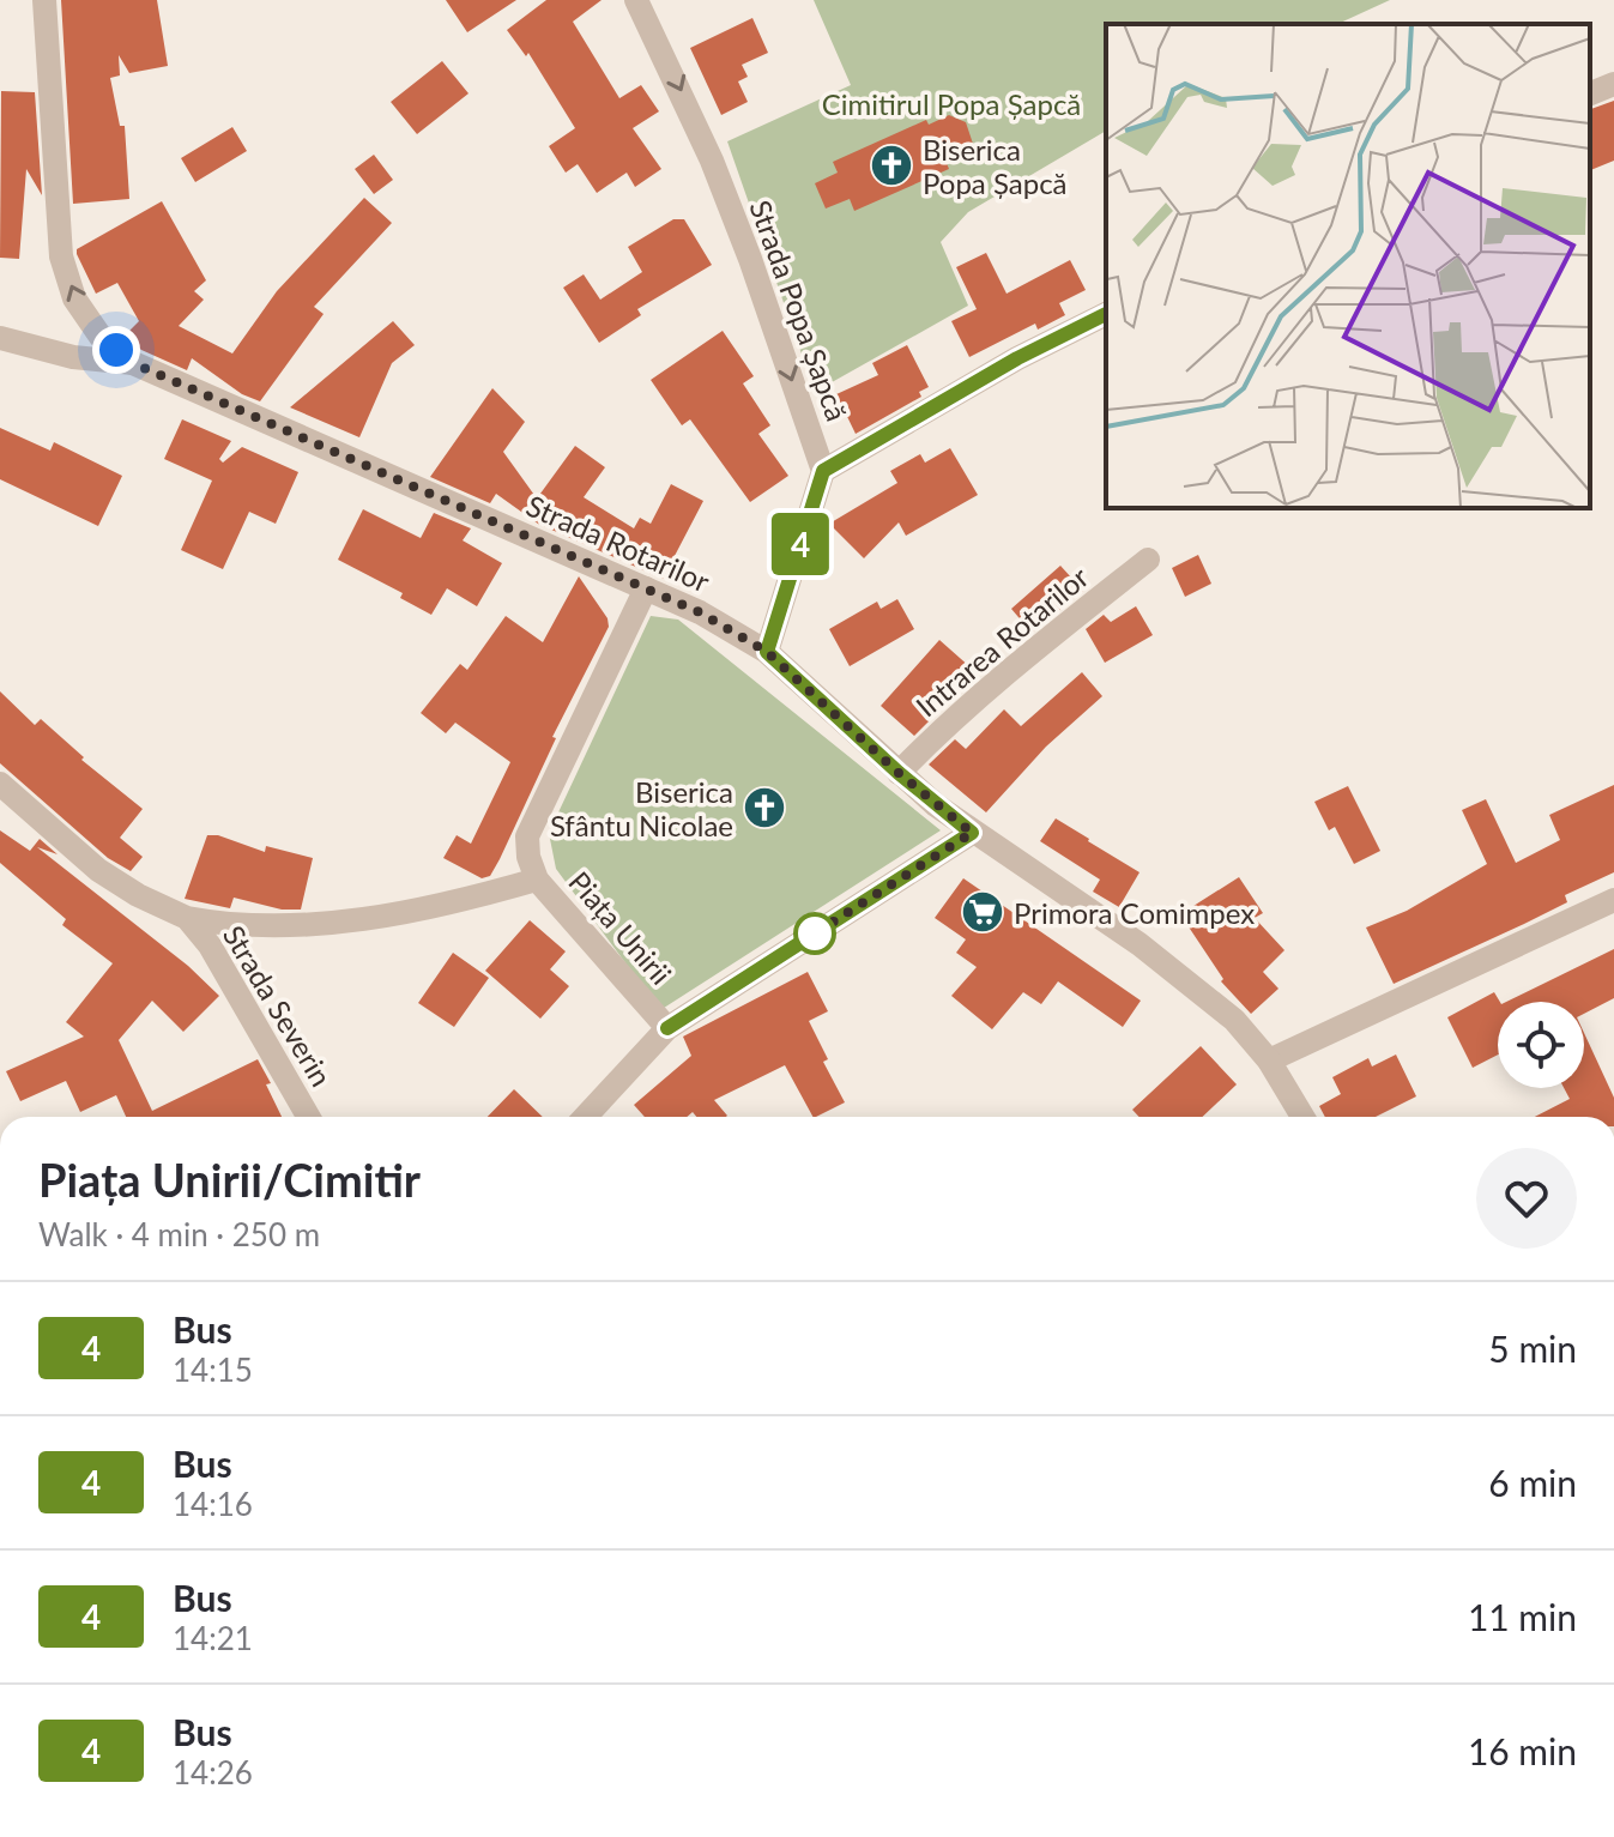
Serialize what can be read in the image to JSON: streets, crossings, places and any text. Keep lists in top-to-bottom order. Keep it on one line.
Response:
{"streets":{"street":["Strada Popa Șapcă","Strada Rotarilor","Intrarea Rotarilor","Piața Unirii","Strada Severin"]},"crossings":[["Strada Rotarilor","Intrarea Rotarilor"],["Strada Rotarilor","Piața Unirii"]],"one_way":["Strada Popa Șapcă"],"parks":["Cimitirul Popa Șapcă"],"places":{"church":["Biserica Popa Șapcă","Biserica Sfântu Nicolae"],"supermarket":["Primora Comimpex"]},"lines":["bus line 4"],"page":{"on_map":"4","heading":["Piața Unirii/Cimitir","Walk · 4 min · 250 m"],"list":[{"mark":"4","name":"Bus","note":"14:15","value":"5 min"},{"mark":"4","name":"Bus","note":"14:16","value":"6 min"},{"mark":"4","name":"Bus","note":"14:21","value":"11 min"},{"mark":"4","name":"Bus","note":"14:26","value":"16 min"}]}}
